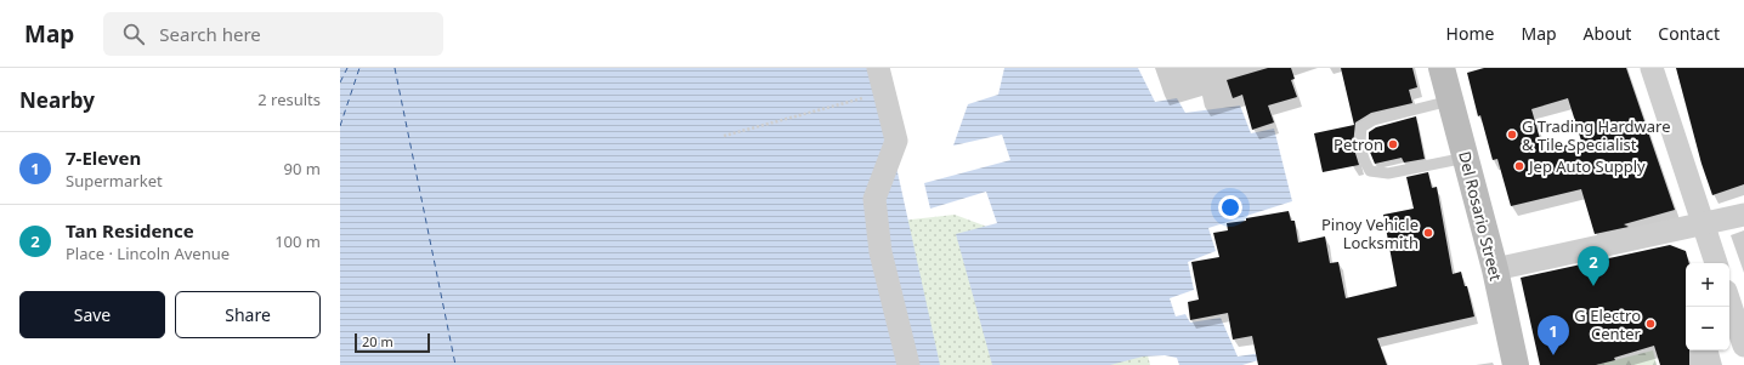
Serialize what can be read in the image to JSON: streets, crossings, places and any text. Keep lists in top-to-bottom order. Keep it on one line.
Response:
{"streets":{"street":["Del Rosario Street"]},"places":["G Trading Hardware & Tile Specialist","Petron","Jep Auto Supply","Pinoy Vehicle Locksmith","G Electro Center"],"scale_bar":"20 m","page":{"header":"Map","search":"Search here","nav":["Home","Map","About","Contact"],"heading":["Nearby","2 results"],"list":[{"mark":"1","name":"7-Eleven","note":"Supermarket","value":"90 m"},{"mark":"2","name":"Tan Residence","note":"Place · Lincoln Avenue","value":"100 m"}],"pins":["2","1"],"map_buttons":["+","−"],"buttons":["Save","Share"],"scale":"20 m"}}
